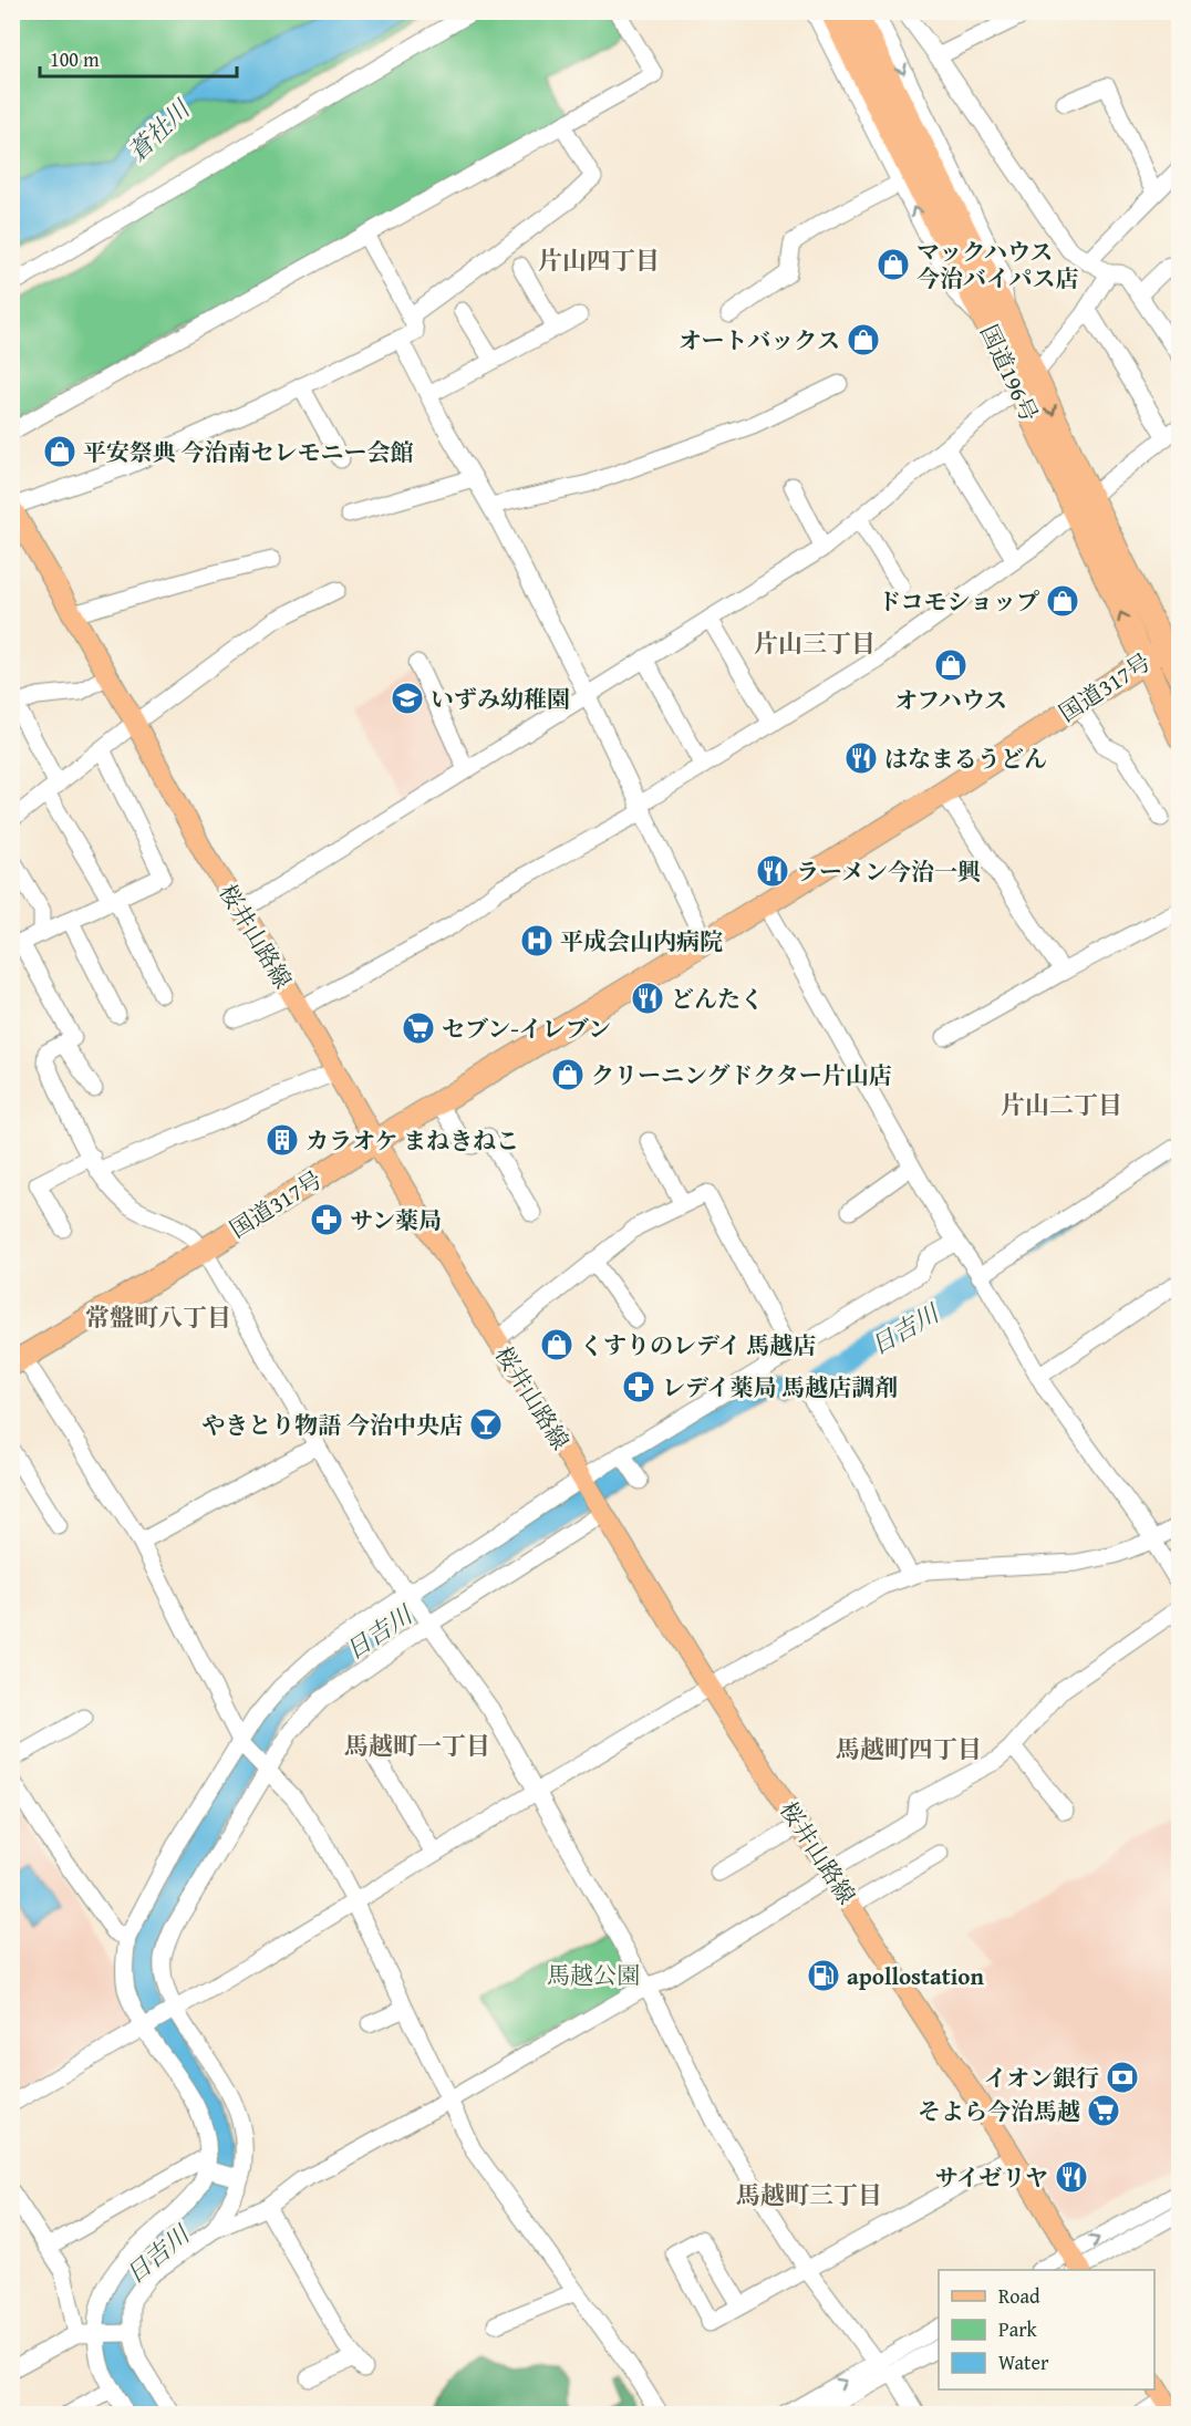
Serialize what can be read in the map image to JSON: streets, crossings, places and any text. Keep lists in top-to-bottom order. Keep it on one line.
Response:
{"streets":{"highway":["国道196号","国道317号"],"main road":["桜井山路線"]},"crossings":[["国道196号","国道317号"],["国道317号","桜井山路線"]],"districts":["片山四丁目","片山三丁目","片山二丁目","常盤町八丁目","馬越町一丁目","馬越町四丁目","馬越町三丁目"],"water":["蒼社川","日吉川"],"parks":["馬越公園"],"places":{"shop":["マックハウス 今治バイパス店","オートバックス","平安祭典 今治南セレモニー会館","ドコモショップ","オフハウス","クリーニングドクター片山店","くすりのレデイ 馬越店"],"school or university":["いずみ幼稚園"],"restaurant":["はなまるうどん","ラーメン今治一興","どんたく","サイゼリヤ"],"hospital":["平成会山内病院"],"supermarket":["セブン-イレブン","そよら今治馬越"],"building":["カラオケ まねきねこ"],"pharmacy":["サン薬局","レデイ薬局 馬越店調剤"],"bar":["やきとり物語 今治中央店"],"fuel station":["apollostation"],"bank":["イオン銀行"]},"legend":["Road","Park","Water"],"scale_bar":"100 m"}
